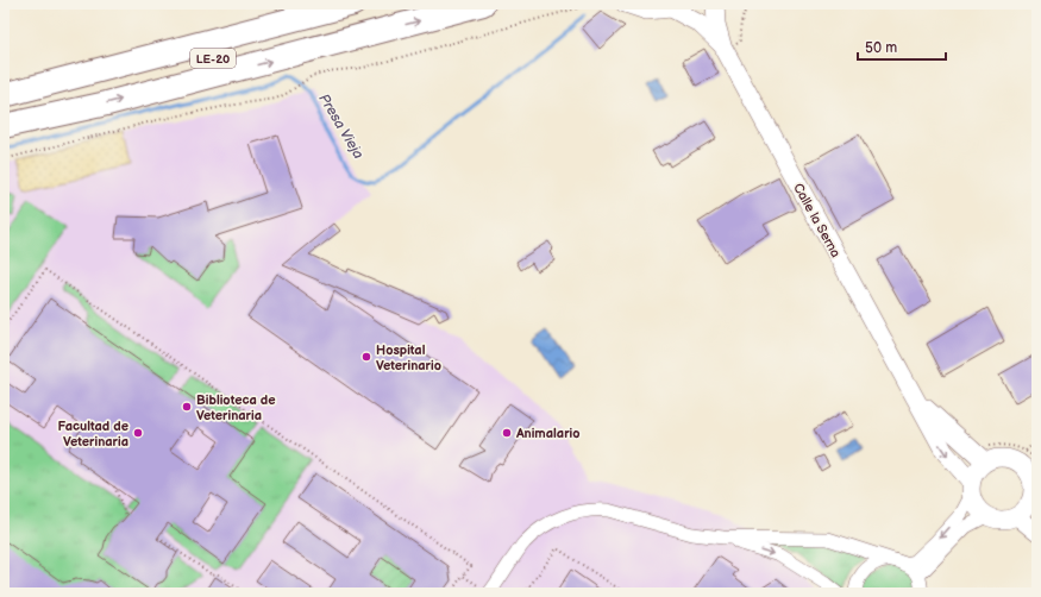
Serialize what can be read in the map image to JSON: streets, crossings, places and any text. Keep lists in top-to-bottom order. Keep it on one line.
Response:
{"streets":{"highway":["LE-20"],"street":["Calle la Serna"]},"water":["Presa Vieja"],"places":["Hospital Veterinario","Biblioteca de Veterinaria","Facultad de Veterinaria","Animalario"],"scale_bar":"50 m"}
